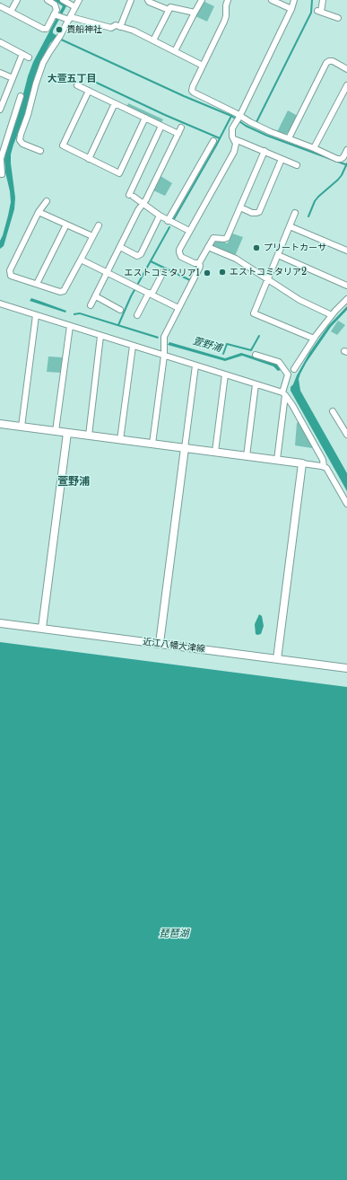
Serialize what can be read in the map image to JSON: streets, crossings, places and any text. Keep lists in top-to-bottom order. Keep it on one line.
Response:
{"streets":{"street":["近江八幡大津線"]},"districts":["大萱五丁目","萱野浦"],"water":["萱野浦","琵琶湖"],"places":["貴船神社","プリートカーサ","エストコミタリア2","エストコミタリア1"]}
